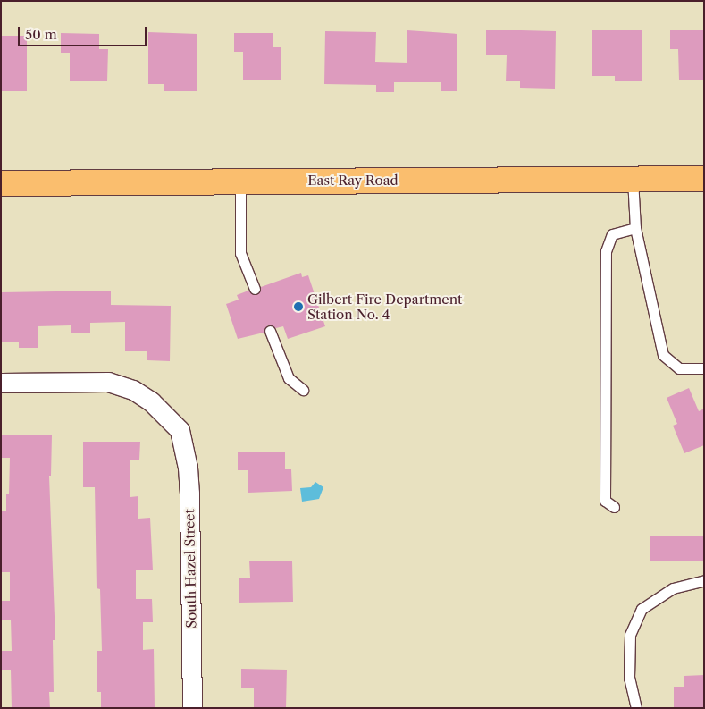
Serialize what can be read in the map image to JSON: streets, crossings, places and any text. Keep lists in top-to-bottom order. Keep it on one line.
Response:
{"streets":{"main road":["East Ray Road"],"street":["South Hazel Street"]},"places":["Gilbert Fire Department Station No. 4"],"scale_bar":"50 m"}
